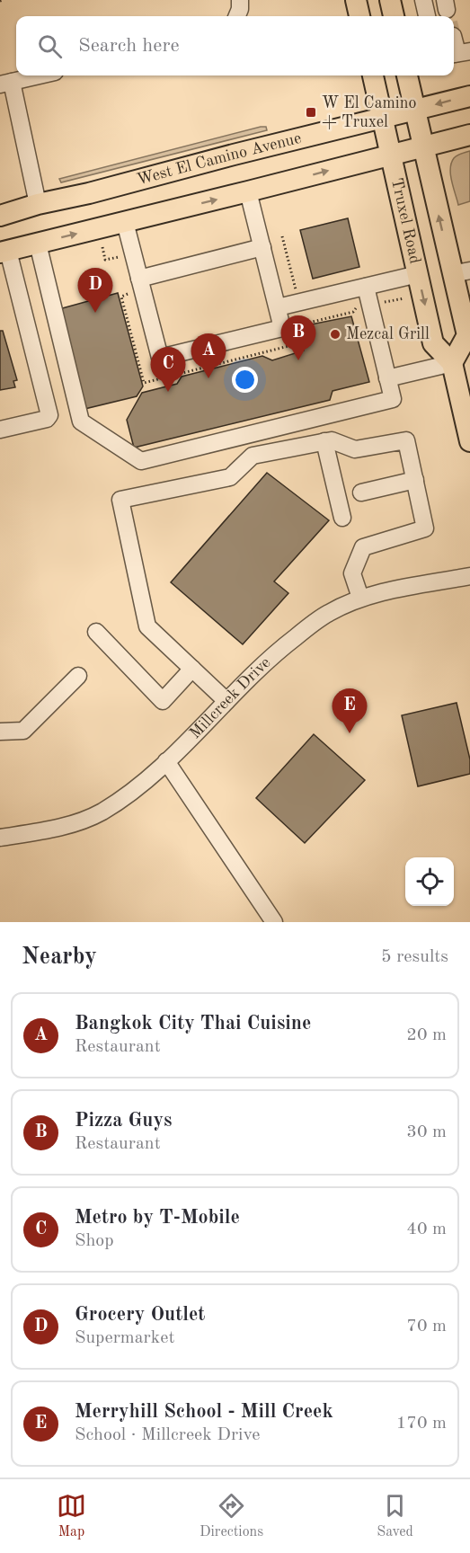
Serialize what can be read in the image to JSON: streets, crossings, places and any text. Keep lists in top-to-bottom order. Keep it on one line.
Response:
{"streets":{"main road":["West El Camino Avenue","Truxel Road"],"street":["Millcreek Drive"]},"crossings":[["West El Camino Avenue","Truxel Road"]],"places":{"transit":["W El Camino + Truxel"],"other":["Mezcal Grill"]},"page":{"search":"Search here","pins":["D","B","A","C","E"],"heading":["Nearby","5 results"],"list":[{"mark":"A","name":"Bangkok City Thai Cuisine","note":"Restaurant","value":"20 m"},{"mark":"B","name":"Pizza Guys","note":"Restaurant","value":"30 m"},{"mark":"C","name":"Metro by T-Mobile","note":"Shop","value":"40 m"},{"mark":"D","name":"Grocery Outlet","note":"Supermarket","value":"70 m"},{"mark":"E","name":"Merryhill School - Mill Creek","note":"School · Millcreek Drive","value":"170 m"}],"nav":["Map","Directions","Saved"]}}
